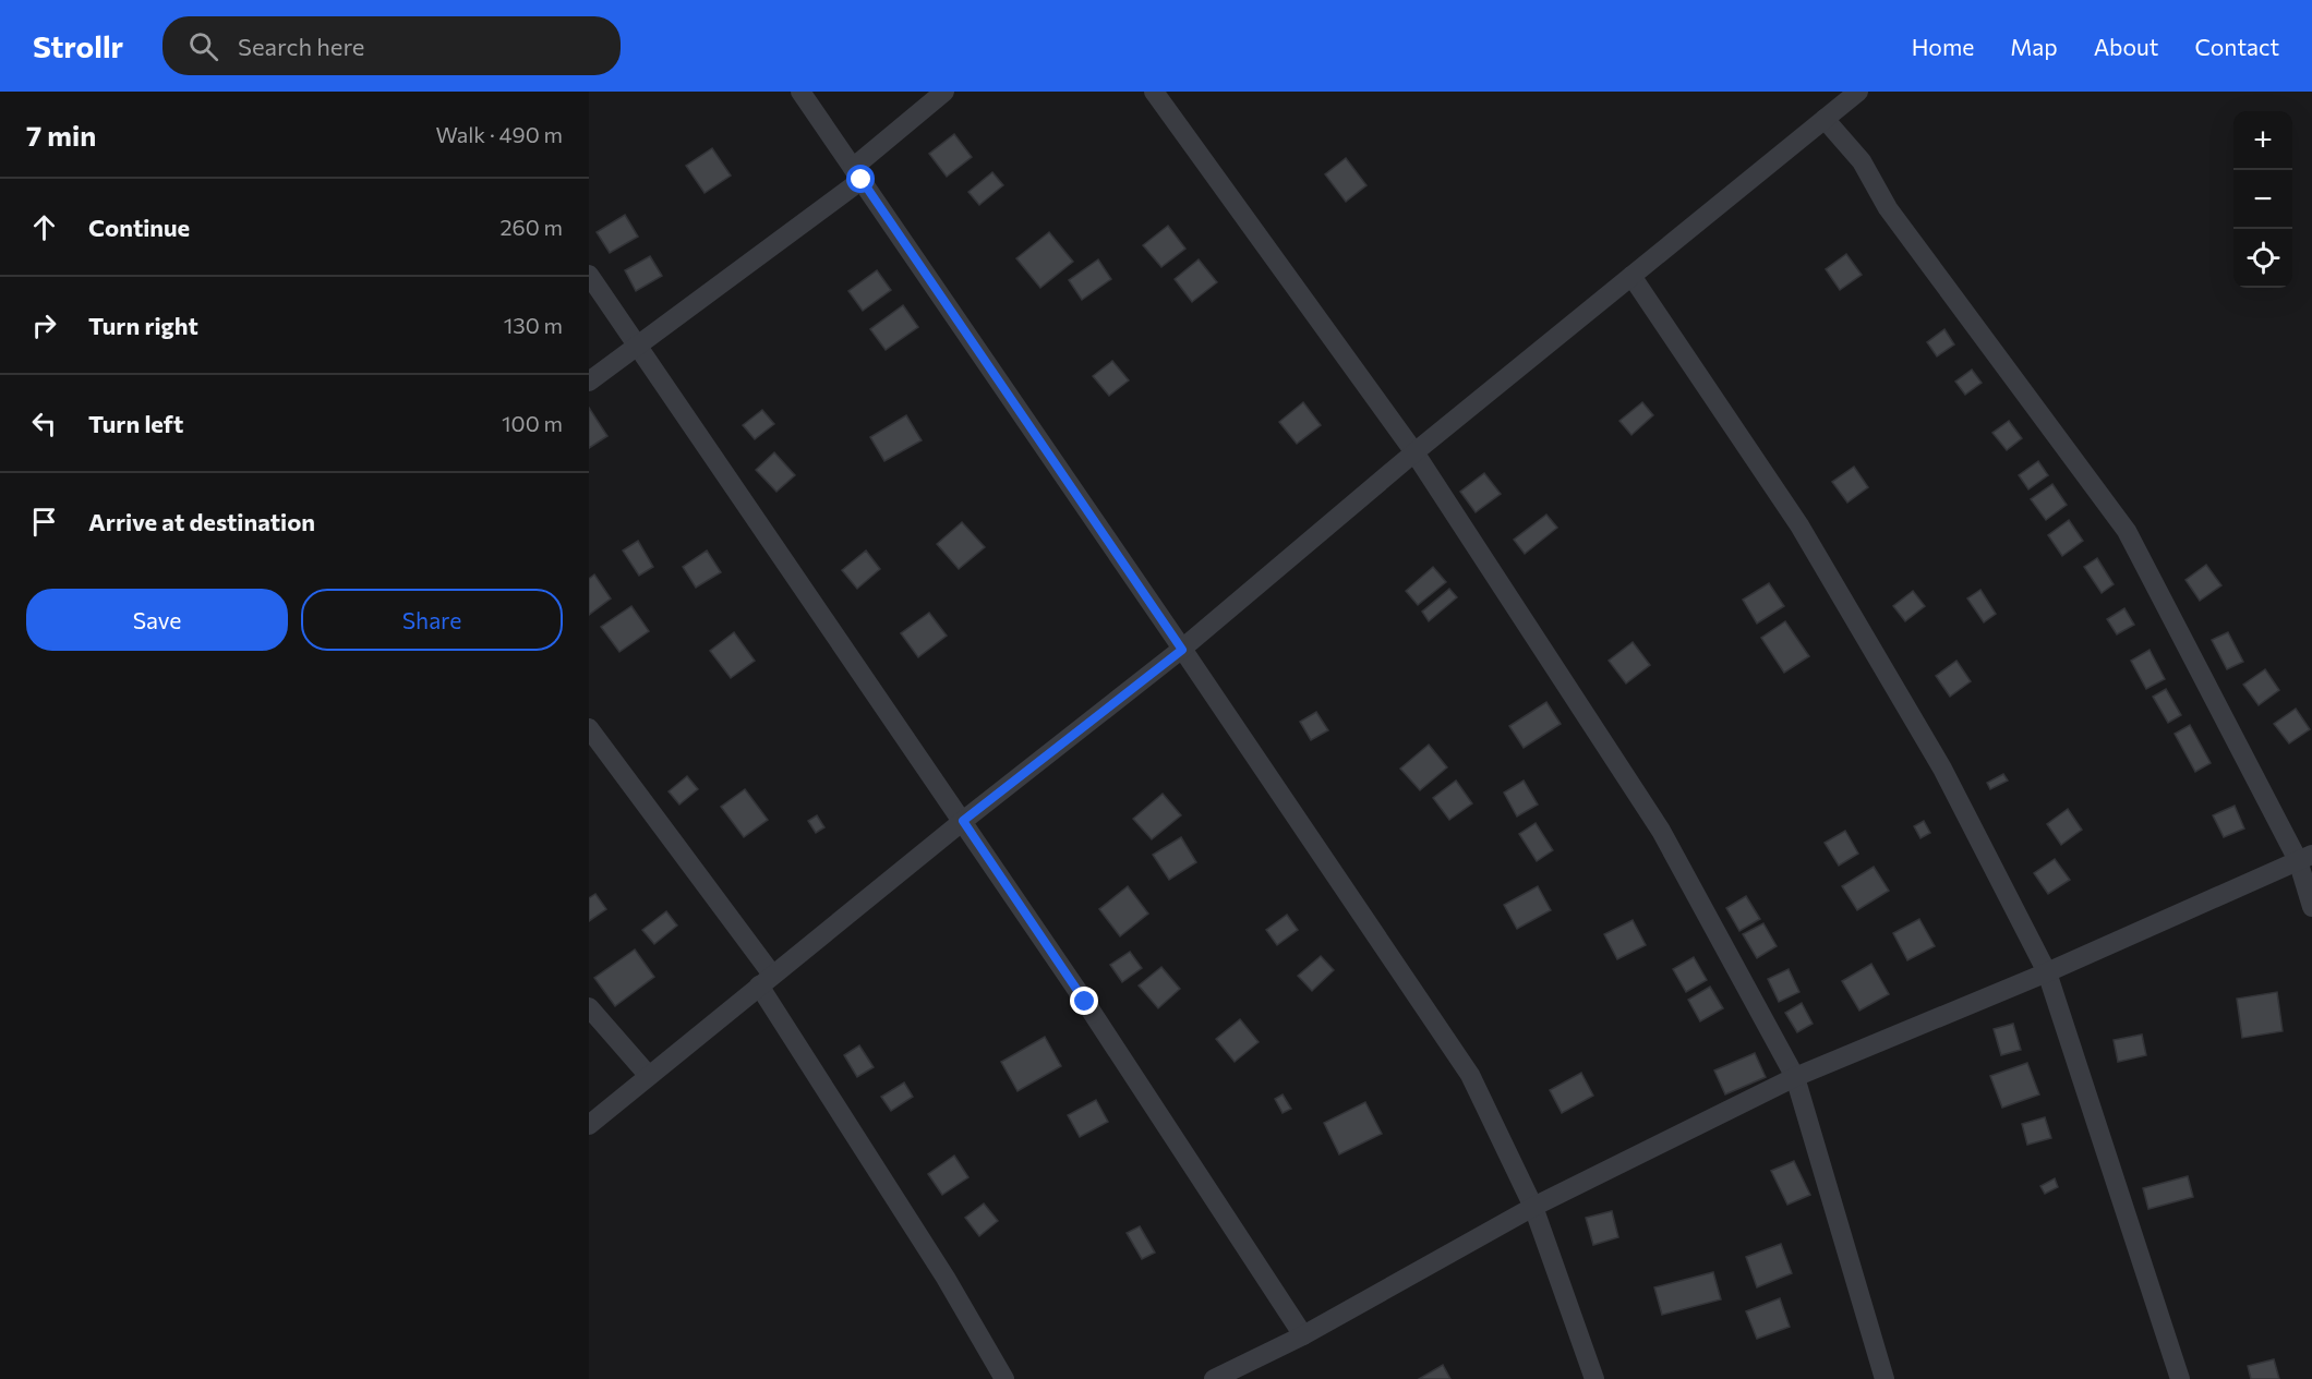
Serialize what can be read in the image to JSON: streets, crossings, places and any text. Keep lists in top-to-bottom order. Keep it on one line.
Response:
{"page":{"header":"Strollr","search":"Search here","nav":["Home","Map","About","Contact"],"heading":["7 min","Walk · 490 m"],"map_buttons":["+","−"],"list":[["Continue","260 m"],["Turn right","130 m"],["Turn left","100 m"],"Arrive at destination"],"buttons":["Save","Share"]}}
